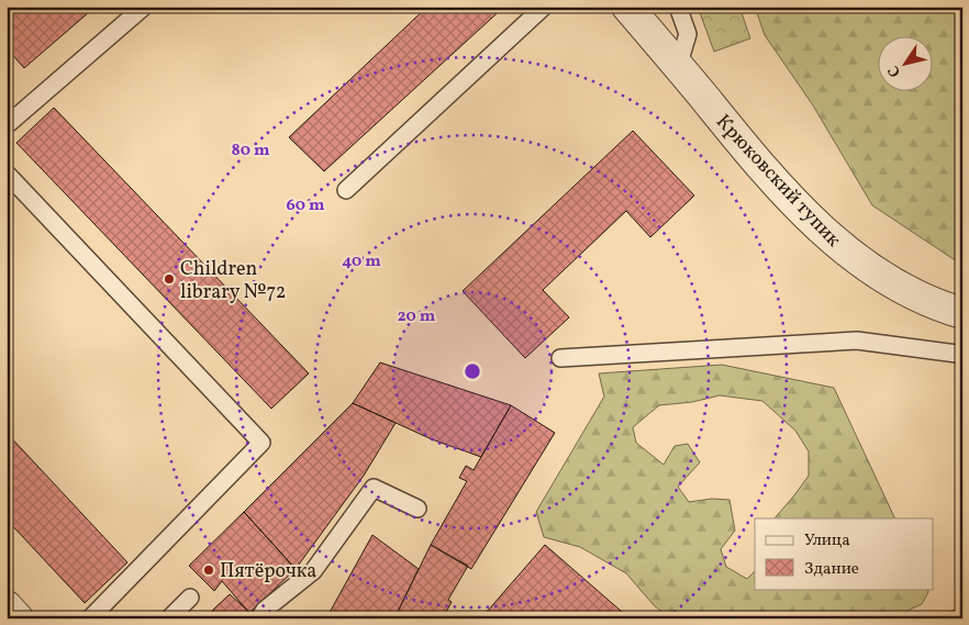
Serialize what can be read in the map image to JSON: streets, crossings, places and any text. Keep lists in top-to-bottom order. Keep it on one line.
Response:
{"streets":{"street":["Крюковский тупик"]},"places":["Children library №72","Пятёрочка"],"legend":["Улица","Здание"],"north":"bottom left","rings":["80 m","60 m","40 m","20 m"]}
